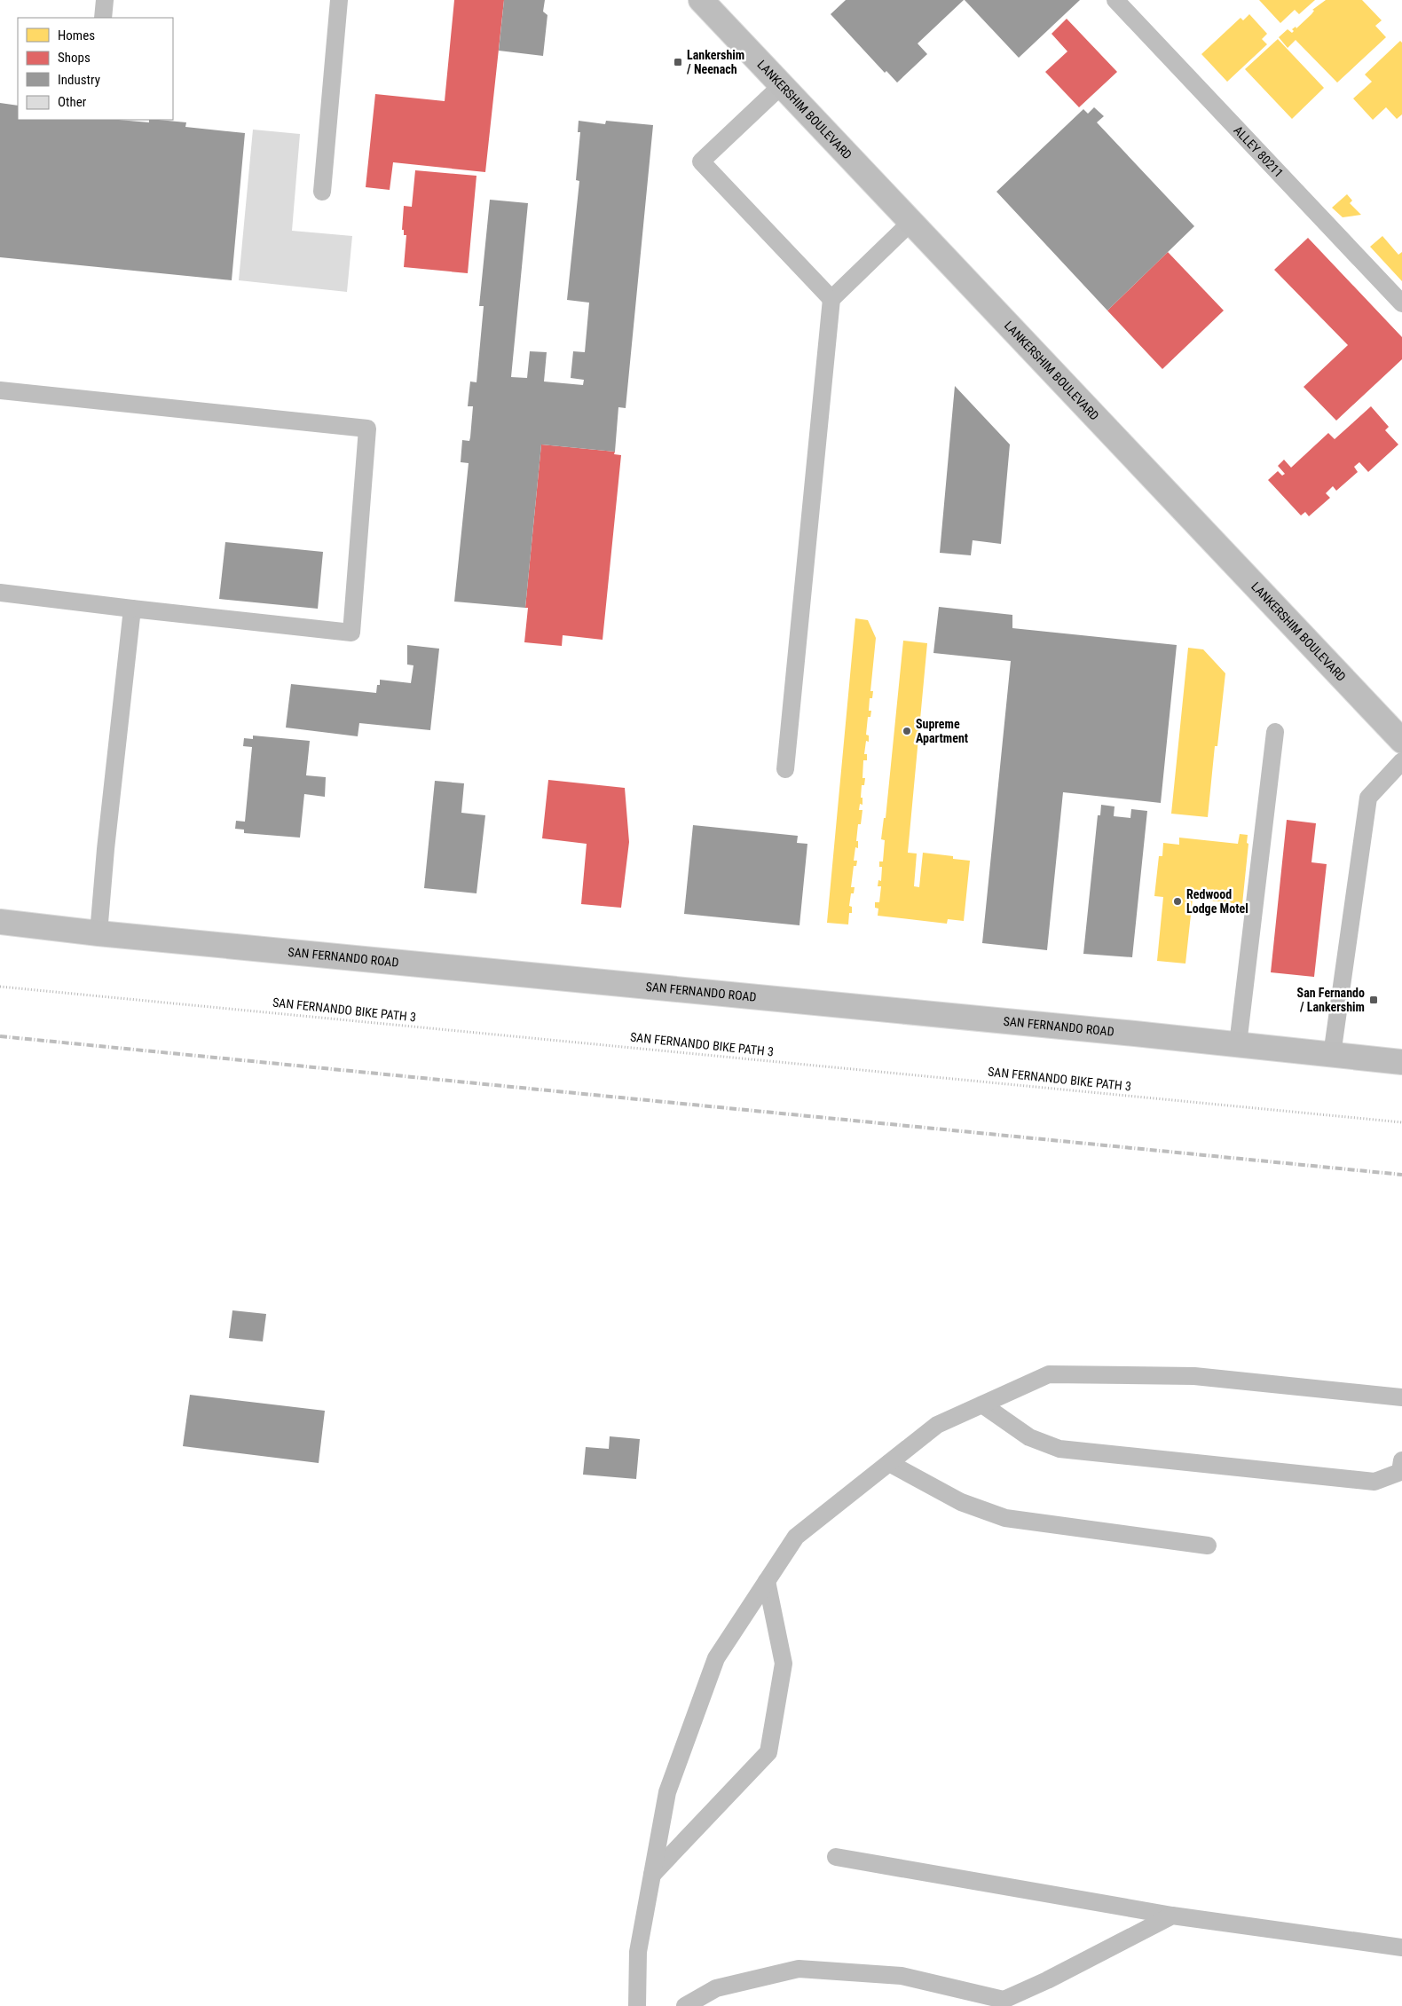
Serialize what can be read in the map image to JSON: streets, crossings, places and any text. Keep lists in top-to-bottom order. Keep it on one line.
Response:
{"streets":{"main road":["LANKERSHIM BOULEVARD","SAN FERNANDO ROAD"],"lane":["ALLEY 80211"],"path":["SAN FERNANDO BIKE PATH 3"]},"places":{"transit":["Lankershim / Neenach","San Fernando / Lankershim"],"other":["Supreme Apartment","Redwood Lodge Motel"]},"legend":["Homes","Shops","Industry","Other"]}
